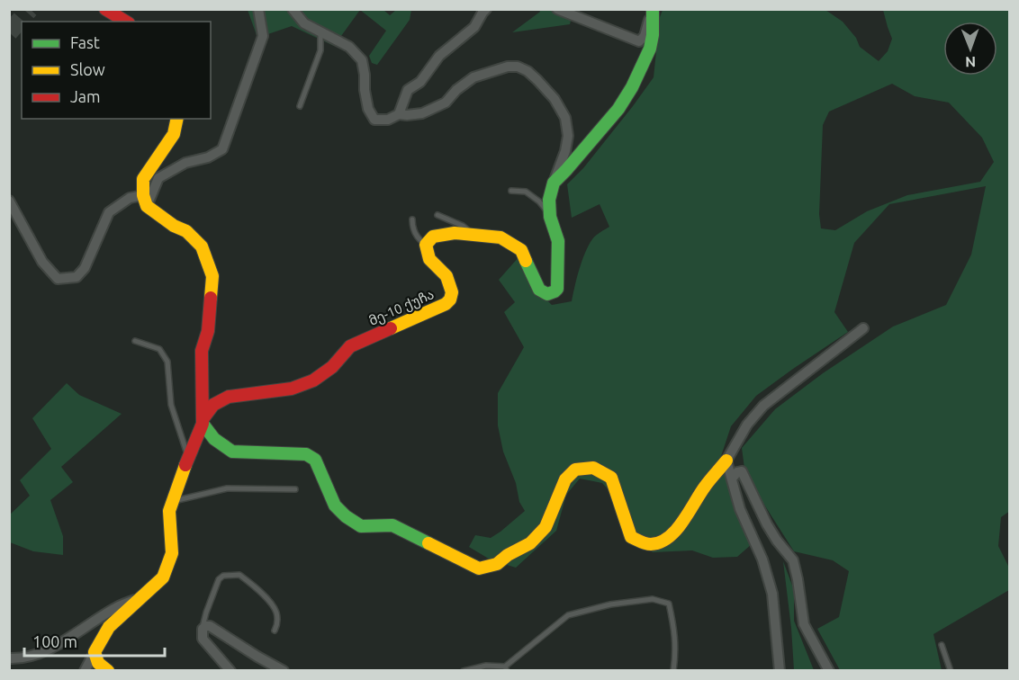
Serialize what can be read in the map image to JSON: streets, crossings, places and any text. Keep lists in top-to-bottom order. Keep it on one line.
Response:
{"streets":{"street":["მე-10 ქუჩა"]},"legend":["Fast","Slow","Jam"],"scale_bar":"100 m","north":"bottom"}
